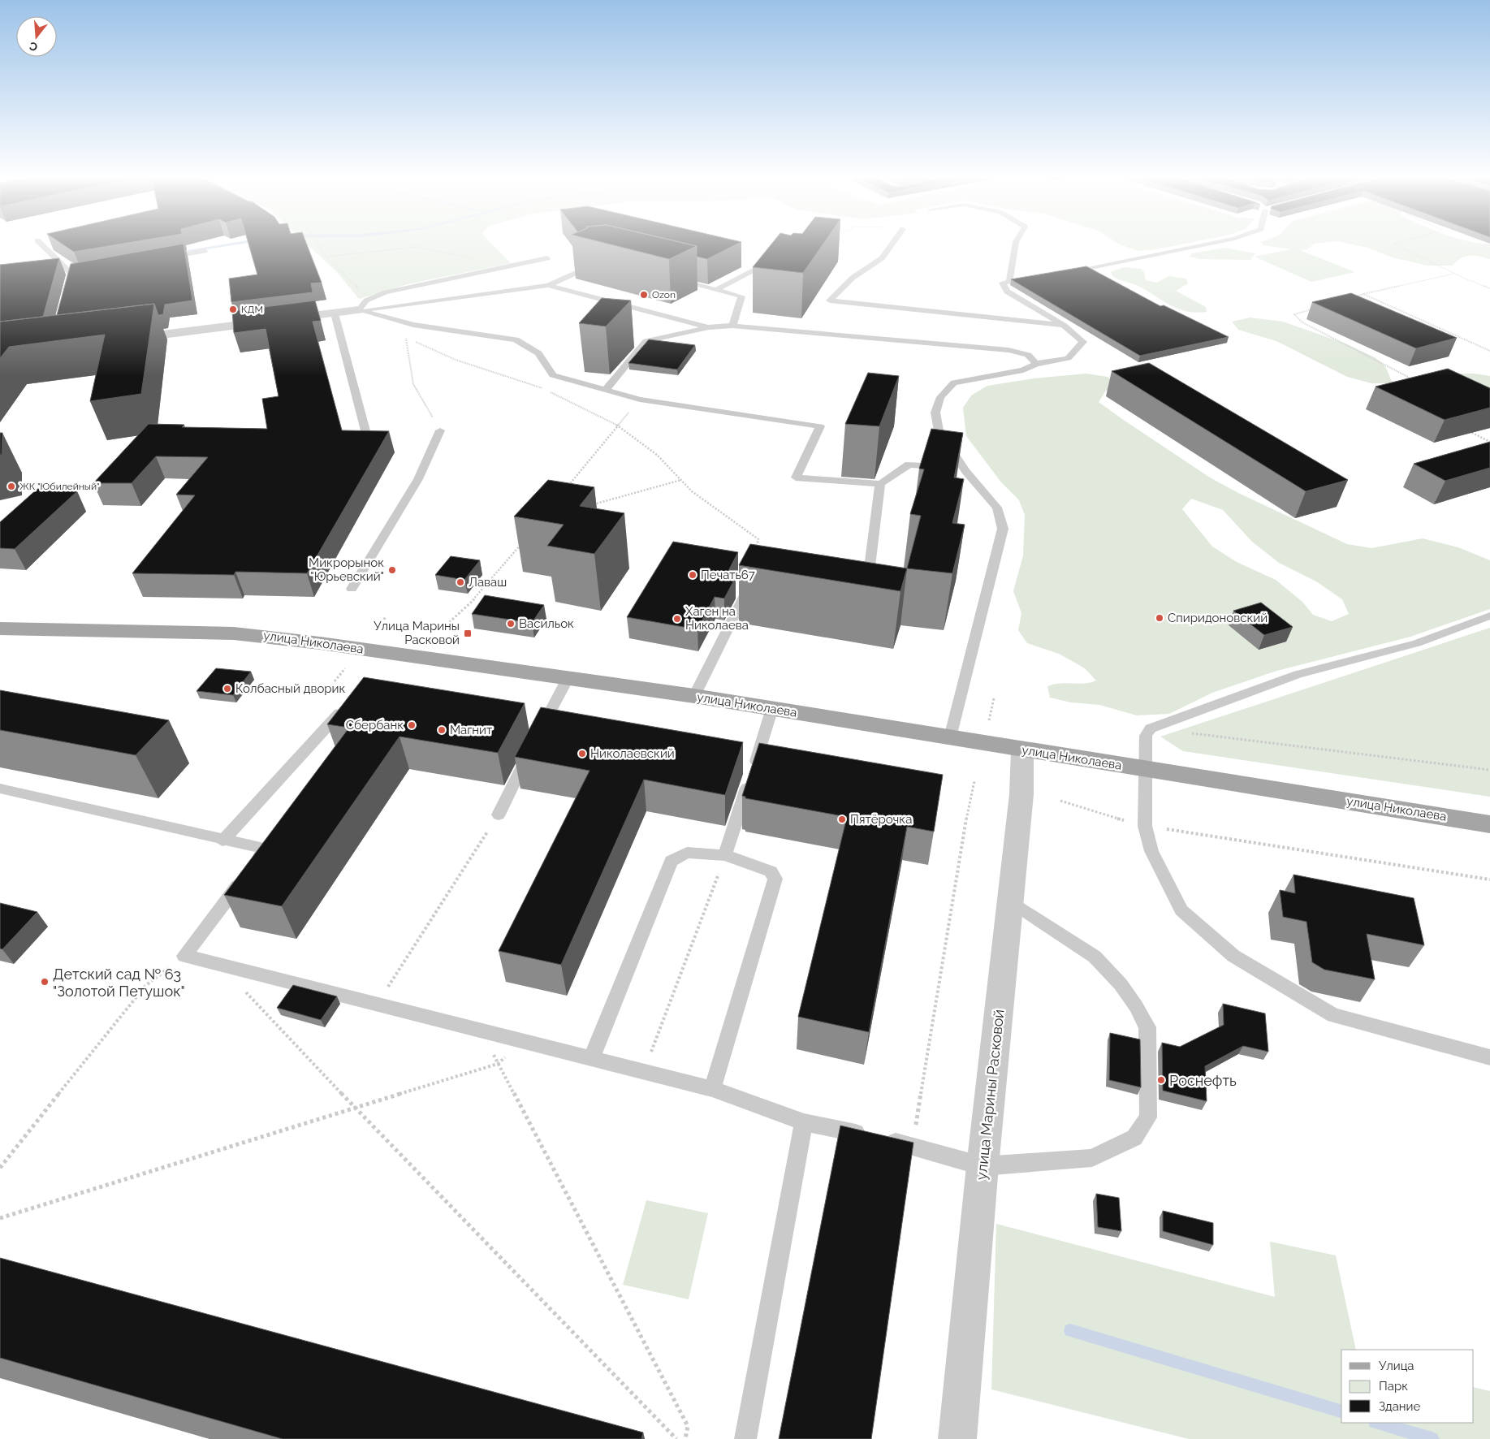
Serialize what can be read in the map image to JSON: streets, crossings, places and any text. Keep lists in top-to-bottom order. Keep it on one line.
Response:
{"streets":{"main road":["улица Николаева"],"street":["улица Марины Расковой"]},"crossings":[["улица Николаева","улица Марины Расковой"]],"places":{"other":["Ozon","КДМ","ЖК \"Юбилейный\"","Микрорынок \"Юрьевский\"","Печать67","Лаваш","Спиридоновский","Хаген на Николаева","Васильок","Колбасный дворик","Сбербанк","Магнит","Николаевский","Пятёрочка","Детский сад № 63 \"Золотой Петушок\"","Роснефть"],"transit":["Улица Марины Расковой"]},"legend":["Улица","Парк","Здание"],"north":"bottom"}
